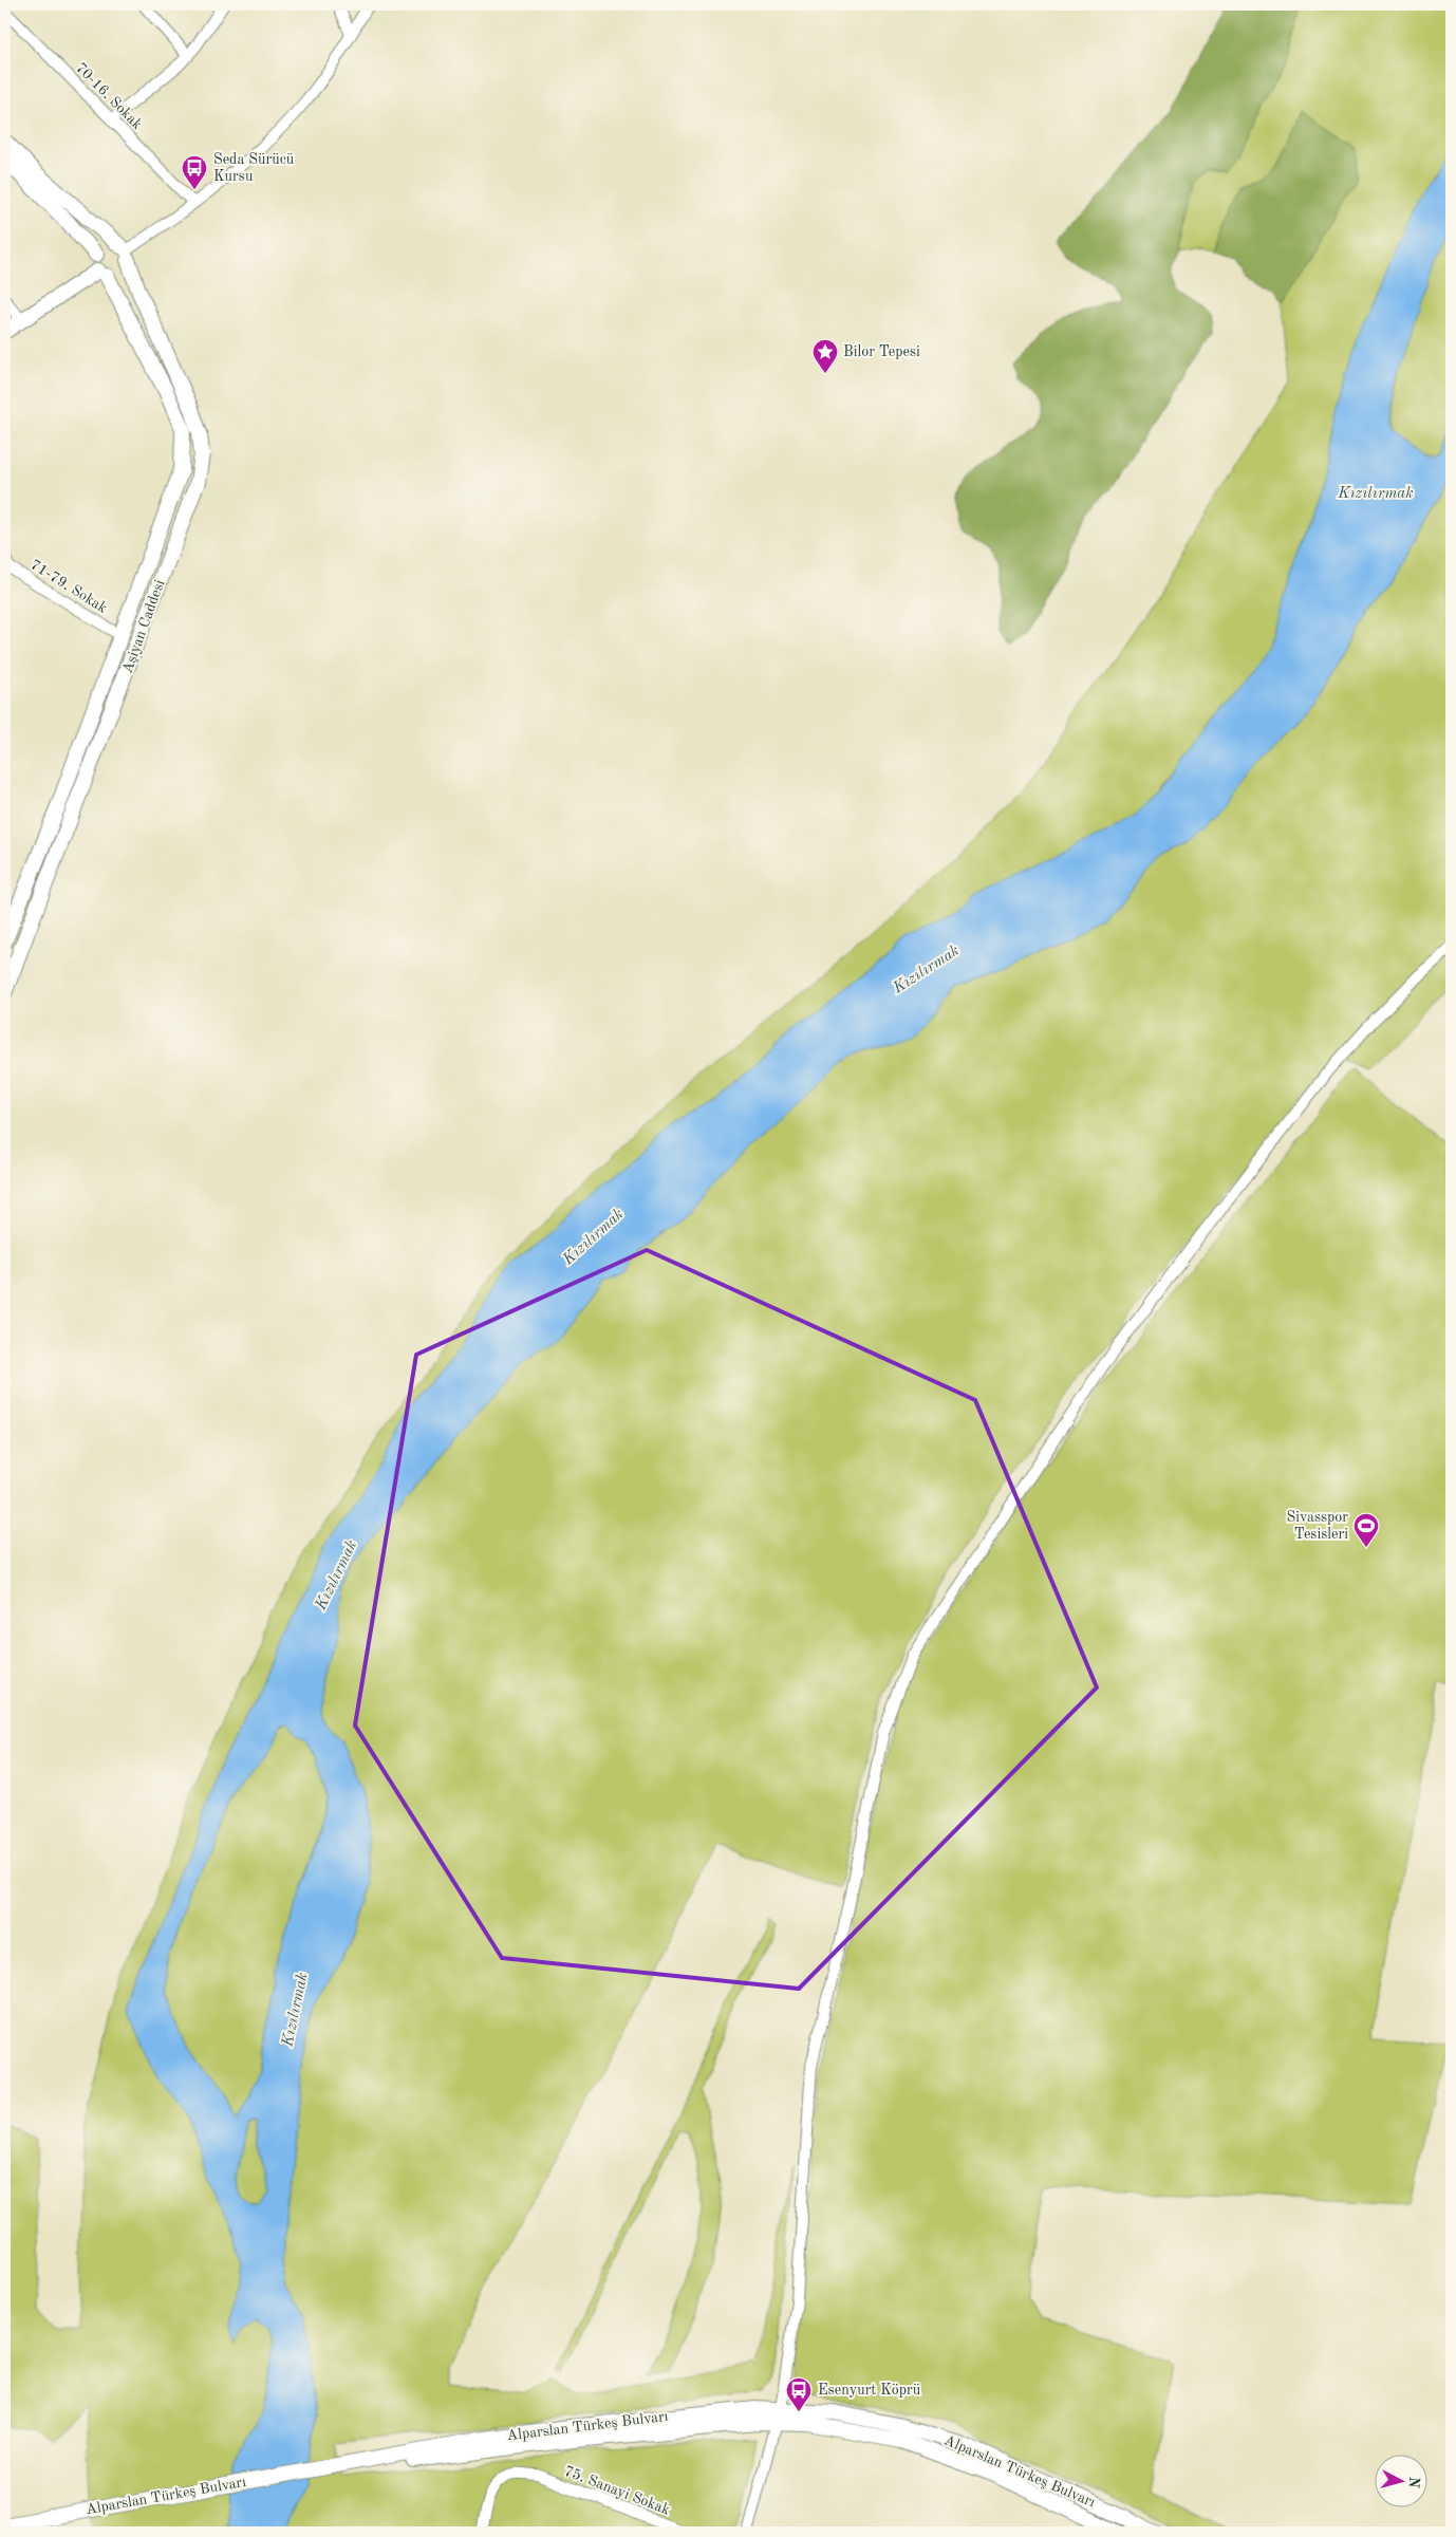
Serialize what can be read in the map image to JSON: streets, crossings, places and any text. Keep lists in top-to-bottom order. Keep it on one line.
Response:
{"streets":{"street":["70-16. Sokak","71-79. Sokak","Aşiyan Caddesi","Alparslan Türkeş Bulvarı","75. Sanayi Sokak"]},"crossings":[["71-79. Sokak","Aşiyan Caddesi"]],"water":["Kızılırmak"],"places":{"bus stop":["Seda Sürücü Kursu","Esenyurt Köprü"],"place":["Bilor Tepesi"],"sports":["Sivasspor Tesisleri"]},"north":"right"}
